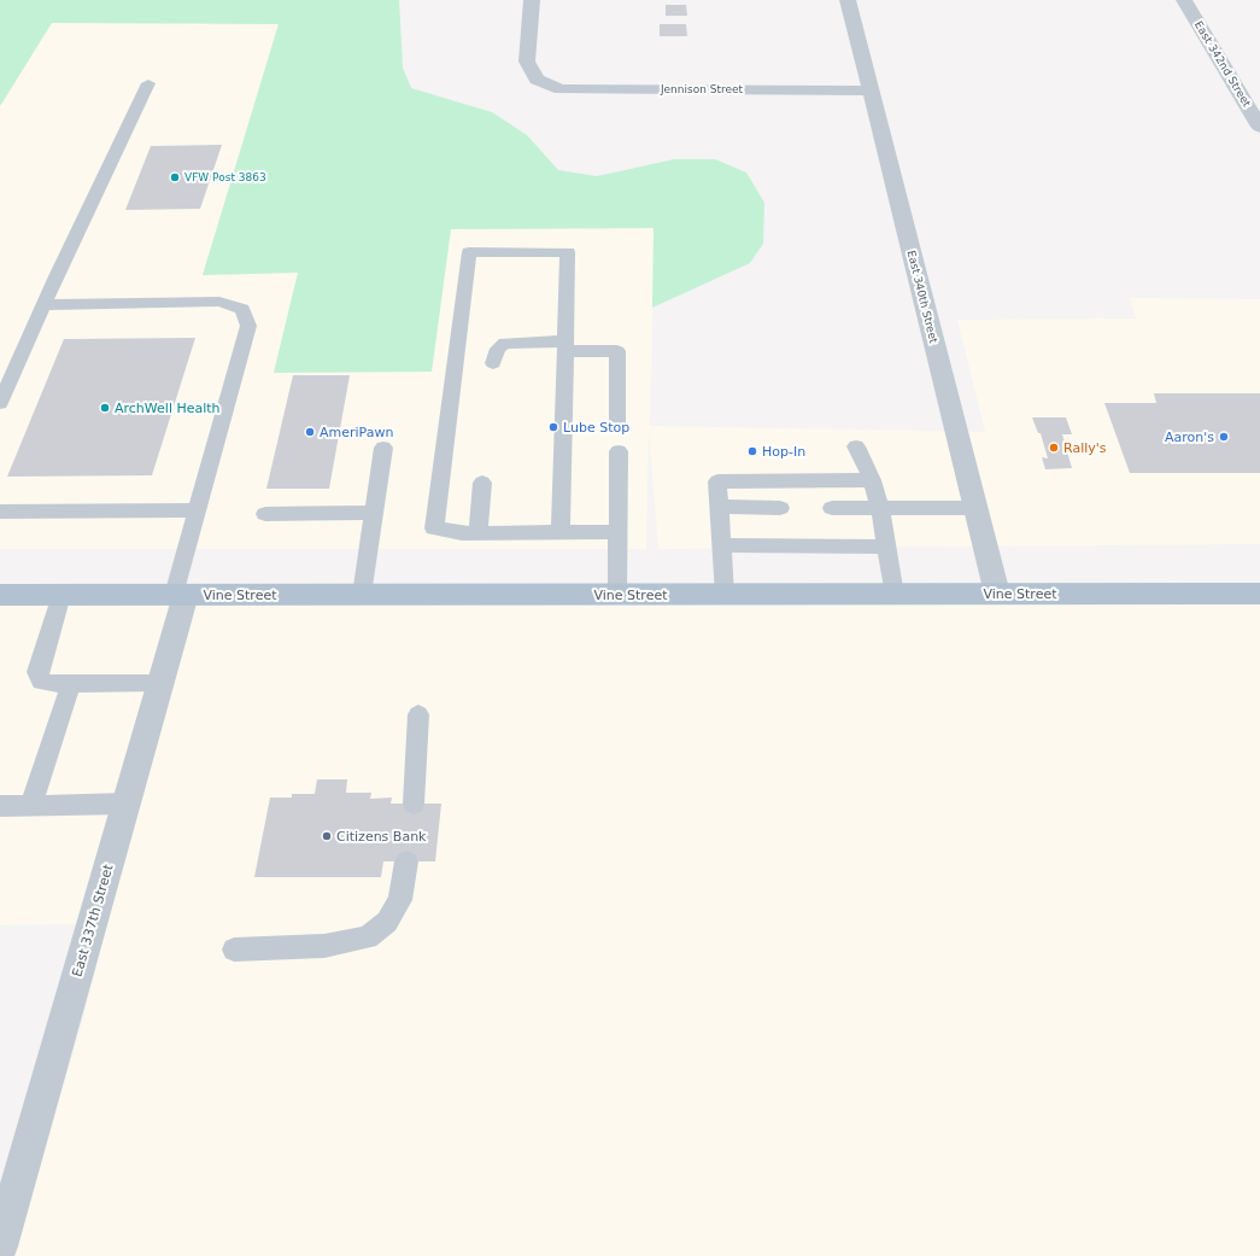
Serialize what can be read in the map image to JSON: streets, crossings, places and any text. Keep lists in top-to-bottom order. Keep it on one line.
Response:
{"streets":{"main road":["Vine Street"],"street":["East 342nd Street","Jennison Street","East 340th Street","East 337th Street"]},"crossings":[["Jennison Street","East 340th Street"],["East 340th Street","Vine Street"],["Vine Street","East 337th Street"]],"places":["VFW Post 3863","ArchWell Health","Lube Stop","AmeriPawn","Aaron's","Rally's","Hop-In","Citizens Bank"]}
